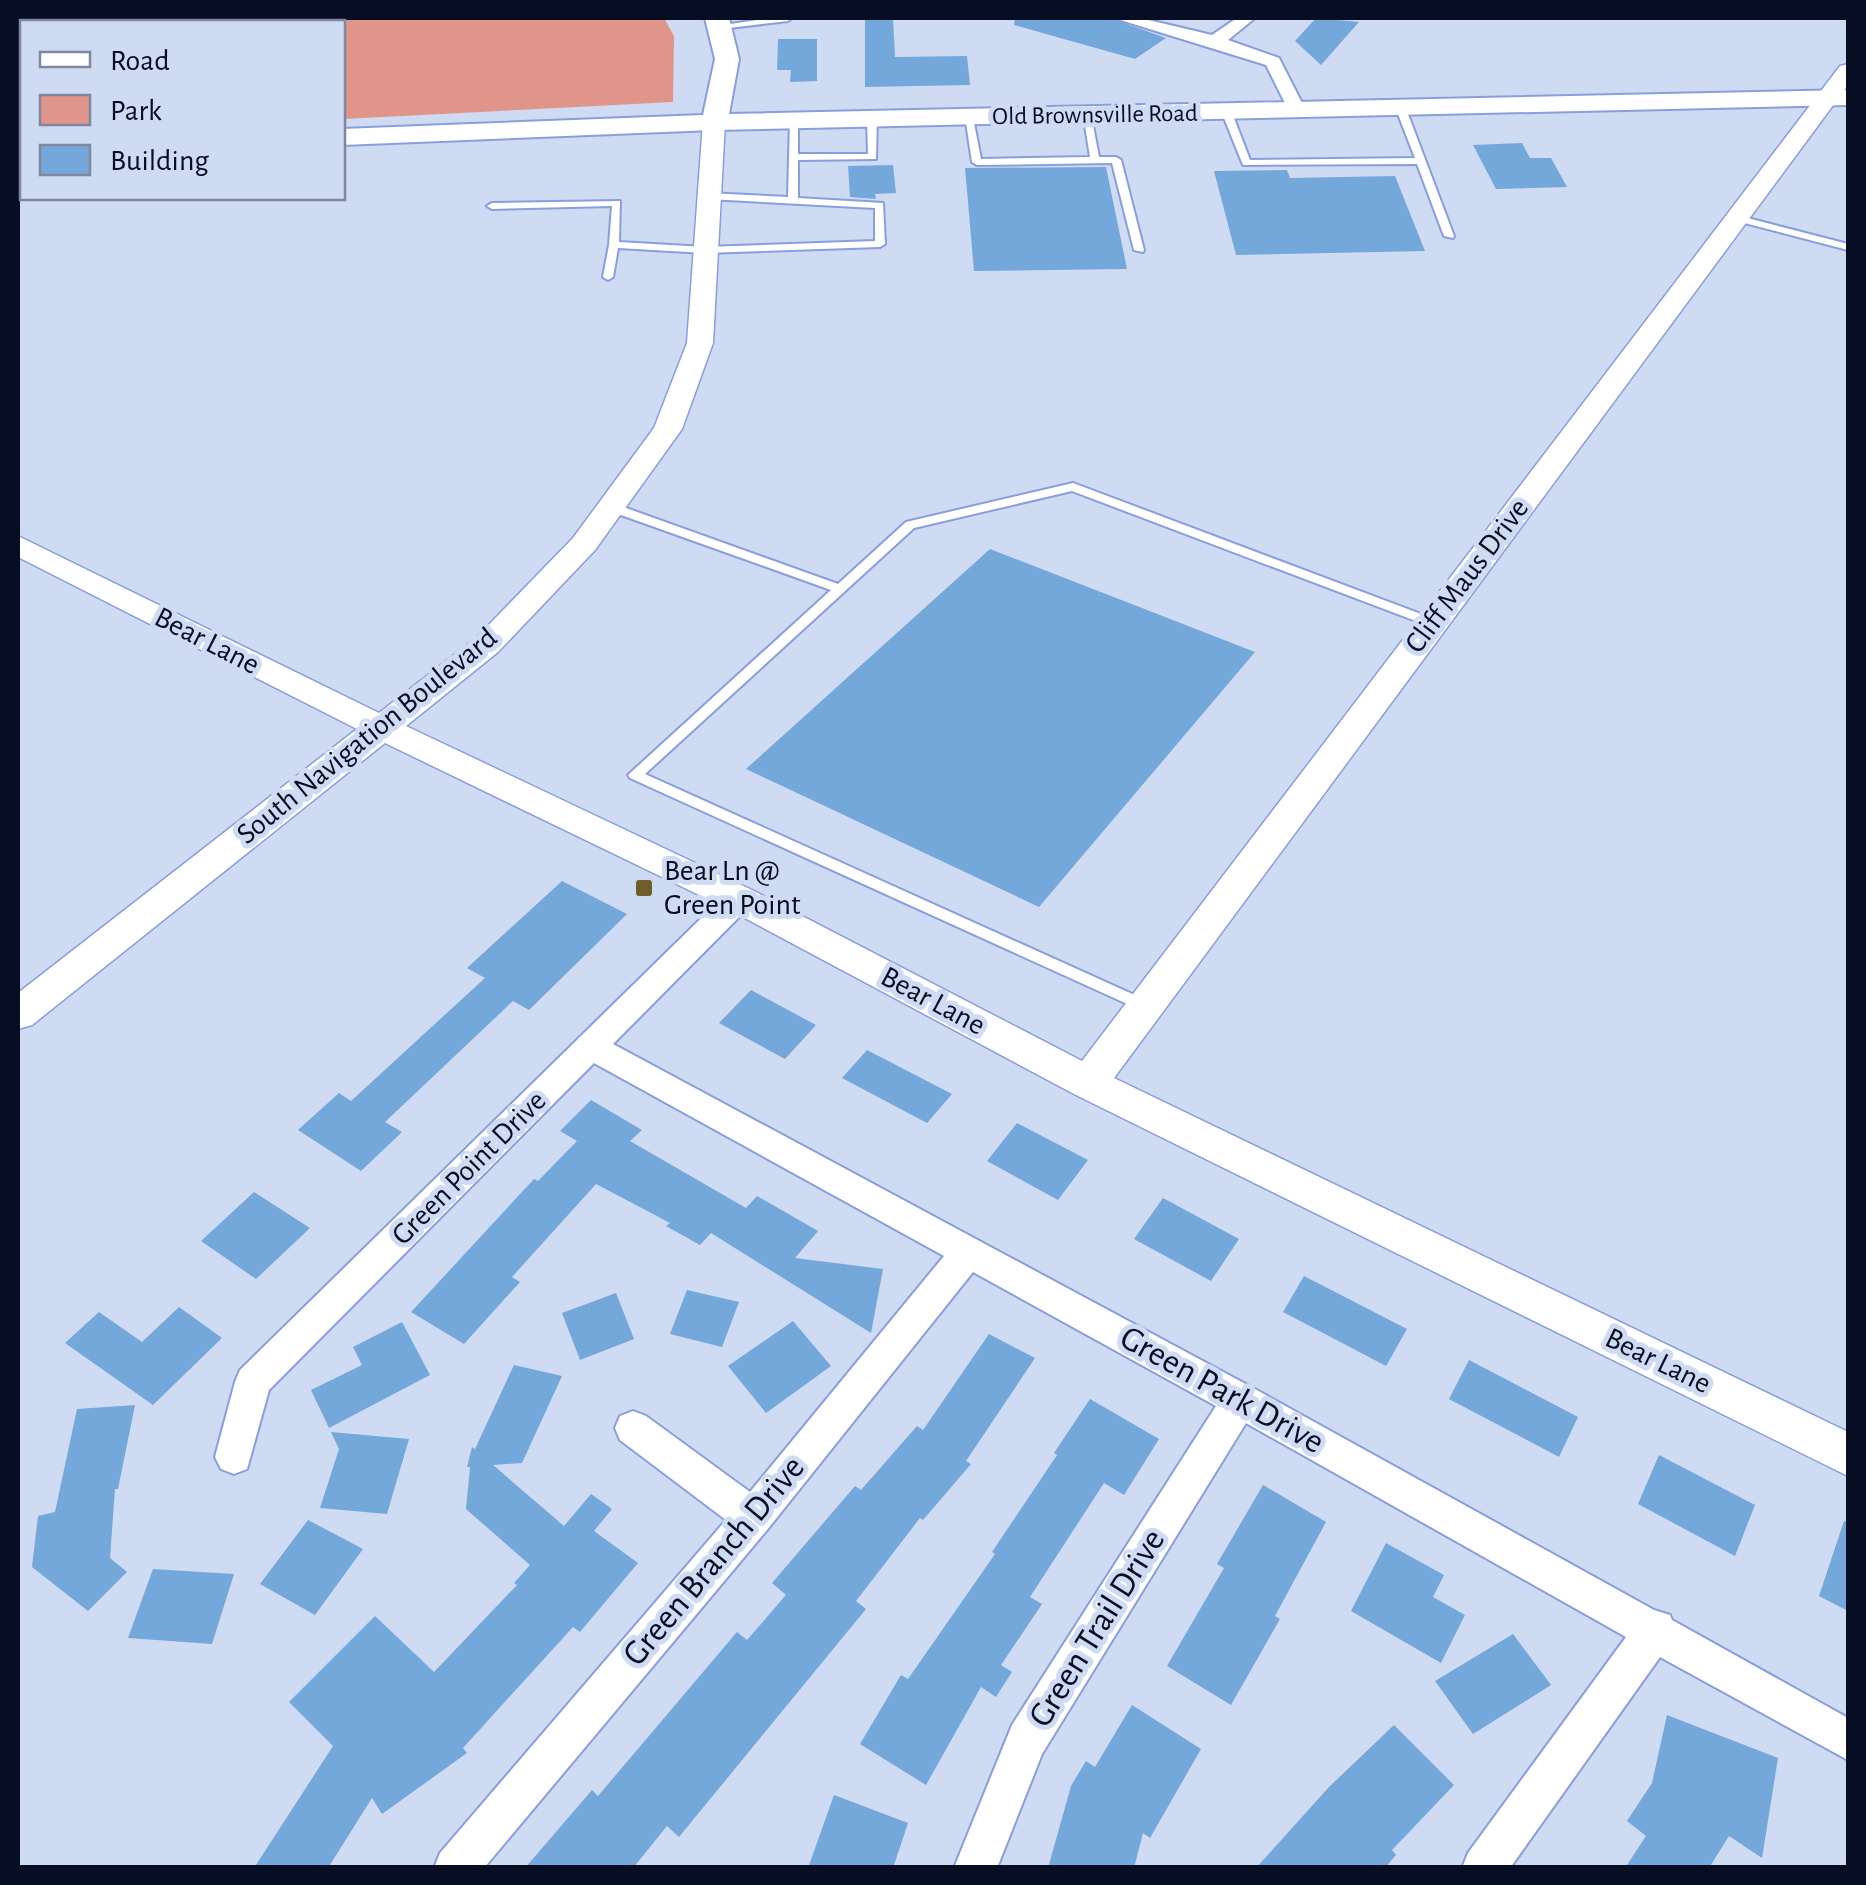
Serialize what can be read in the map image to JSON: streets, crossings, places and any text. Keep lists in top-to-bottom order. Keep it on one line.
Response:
{"streets":{"main road":["Old Brownsville Road"],"street":["Cliff Maus Drive","Bear Lane","South Navigation Boulevard","Green Point Drive","Green Park Drive","Green Branch Drive","Green Trail Drive"]},"crossings":[["Old Brownsville Road","Cliff Maus Drive"],["Old Brownsville Road","South Navigation Boulevard"],["Cliff Maus Drive","Bear Lane"],["Bear Lane","South Navigation Boulevard"],["Bear Lane","Green Point Drive"],["Green Point Drive","Green Park Drive"],["Green Park Drive","Green Branch Drive"],["Green Park Drive","Green Trail Drive"]],"places":{"transit":["Bear Ln @ Green Point"]},"legend":["Road","Park","Building"]}
